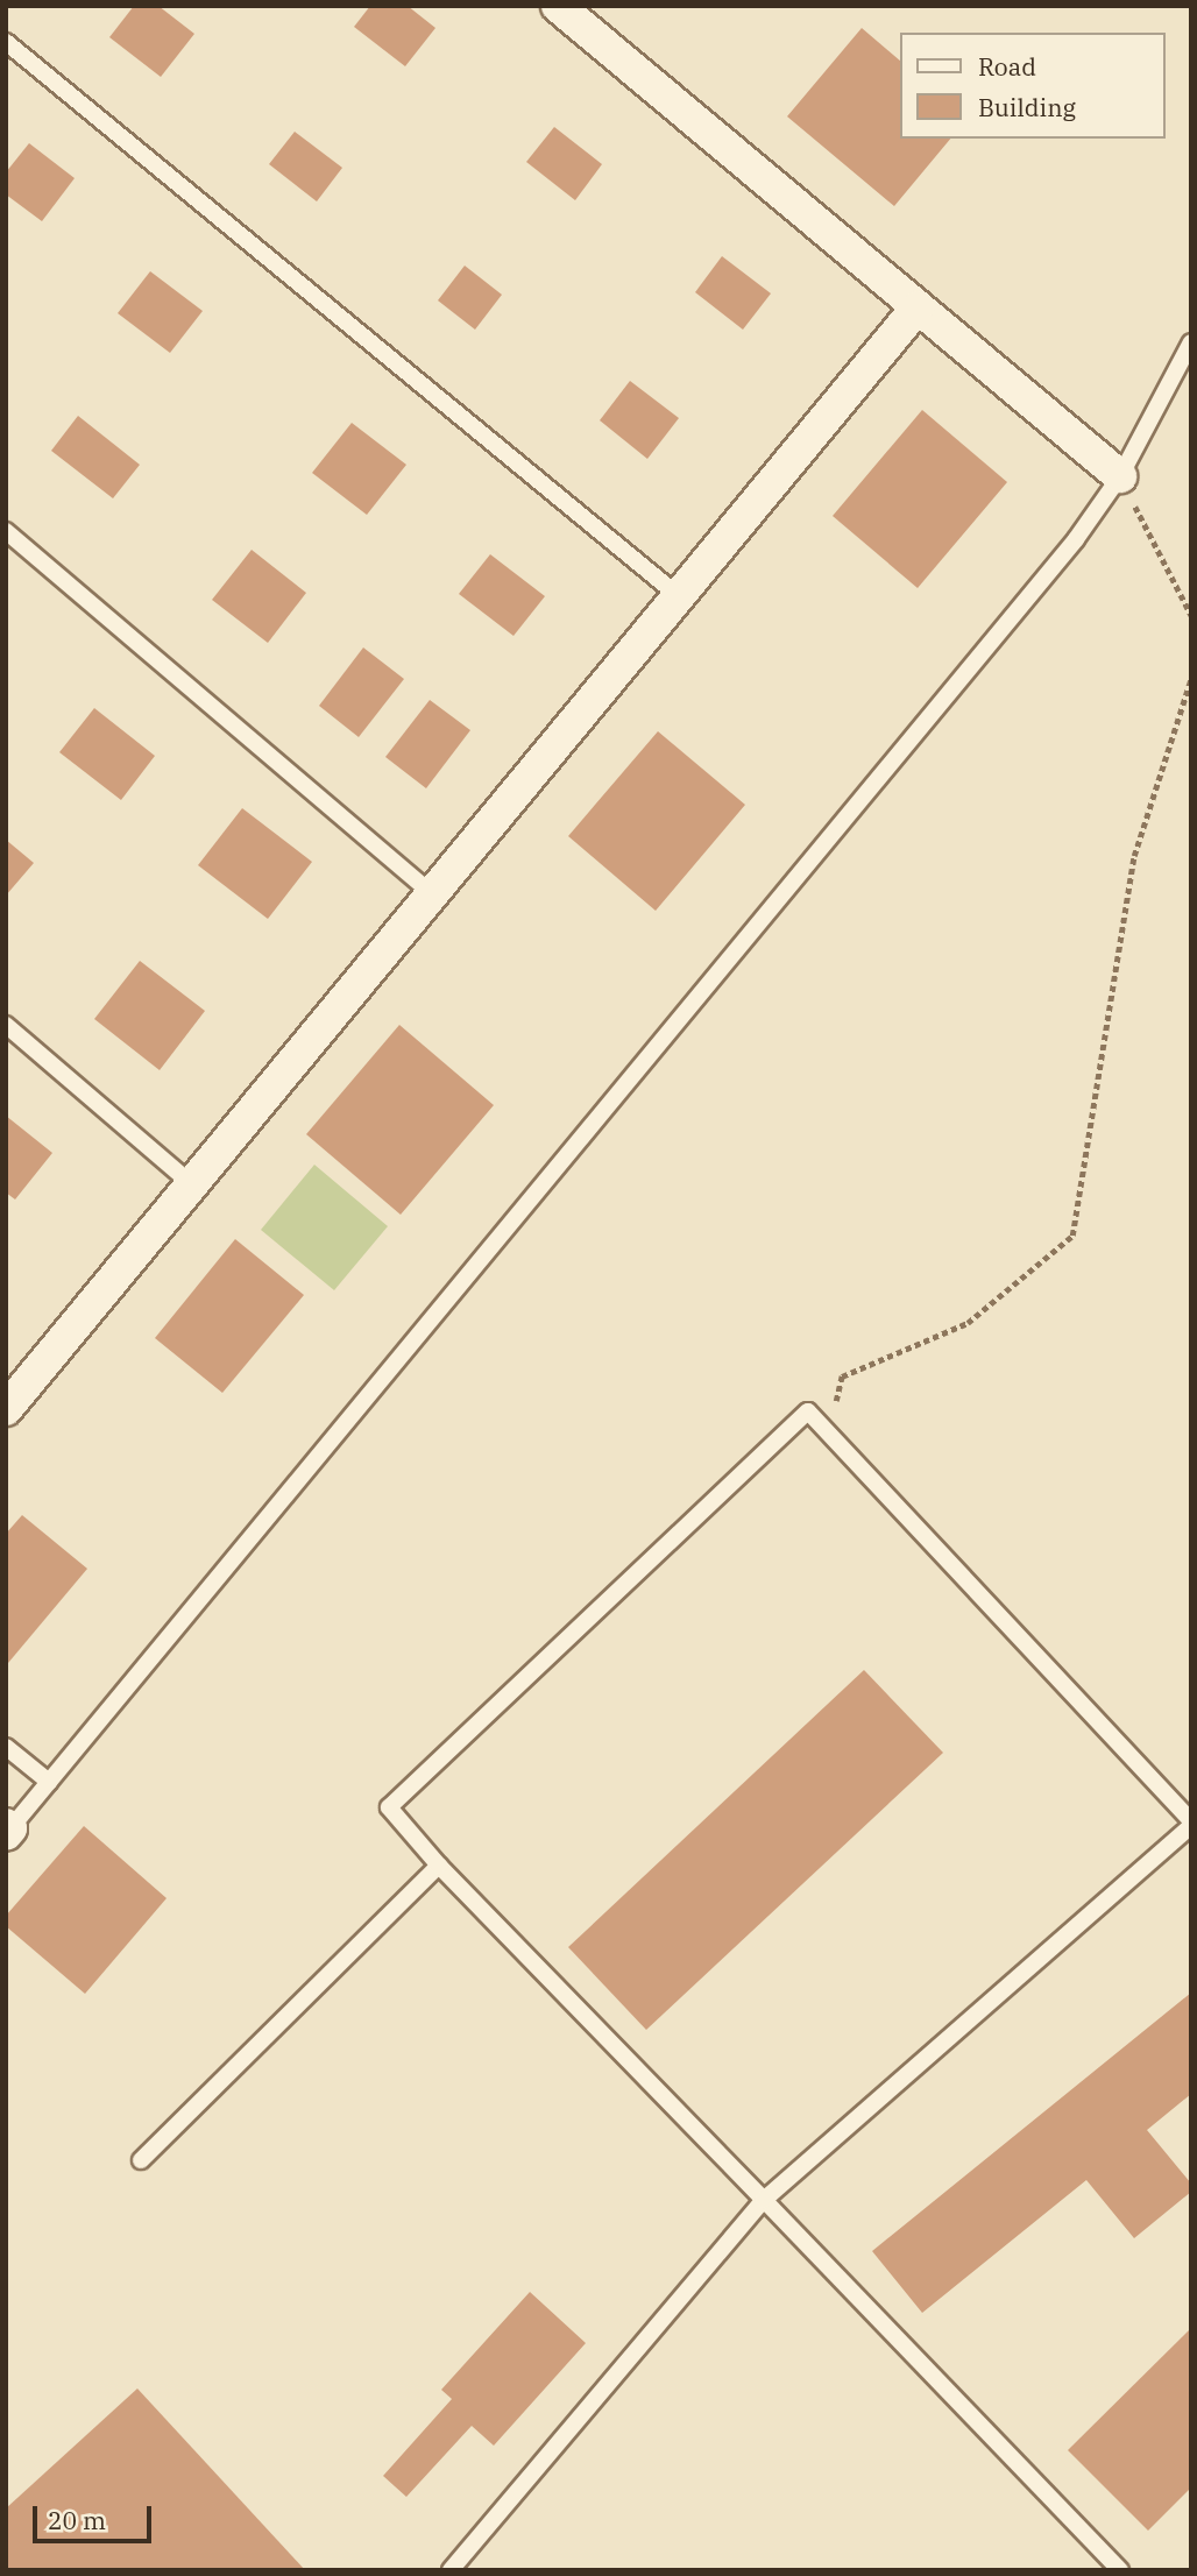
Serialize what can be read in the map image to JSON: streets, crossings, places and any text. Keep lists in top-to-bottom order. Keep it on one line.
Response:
{"legend":["Road","Building"],"scale_bar":"20 m"}
